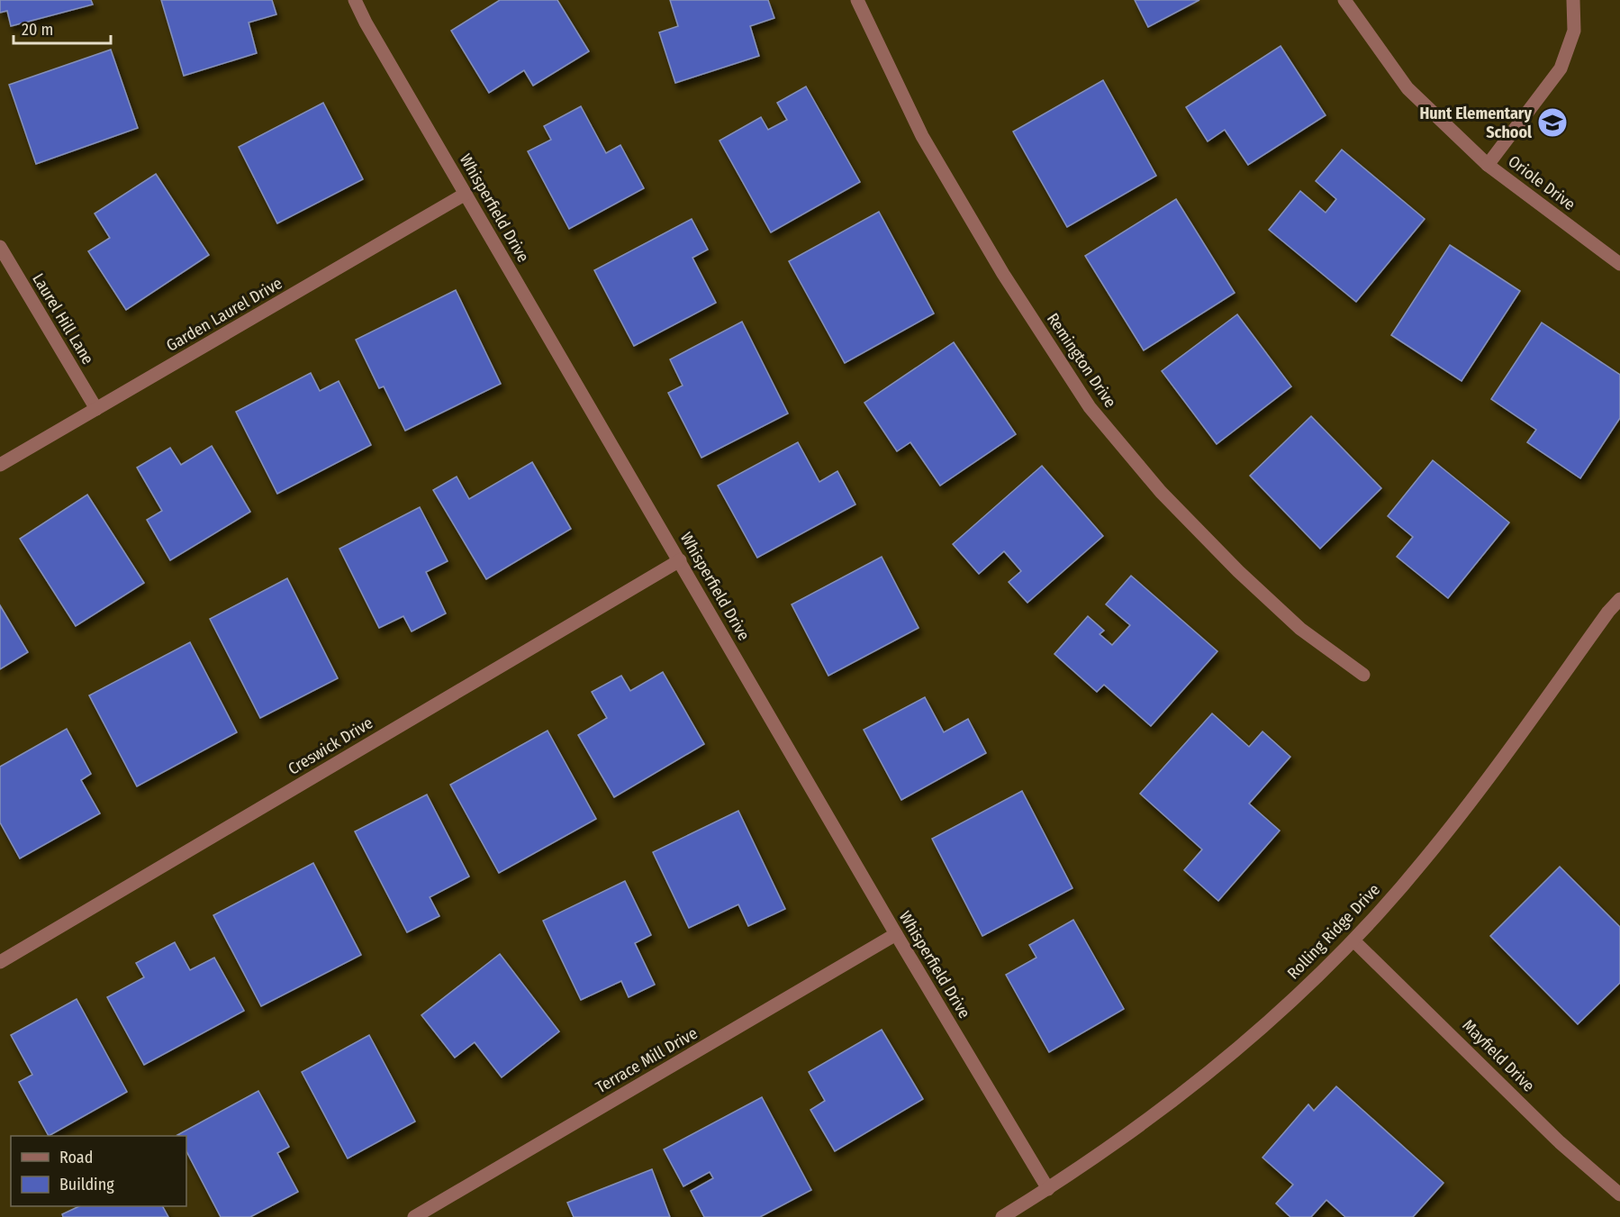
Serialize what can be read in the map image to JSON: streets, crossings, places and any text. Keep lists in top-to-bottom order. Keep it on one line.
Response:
{"streets":{"street":["Oriole Drive","Whisperfield Drive","Garden Laurel Drive","Laurel Hill Lane","Remington Drive","Creswick Drive","Rolling Ridge Drive","Mayfield Drive","Terrace Mill Drive"]},"crossings":[["Whisperfield Drive","Garden Laurel Drive"],["Whisperfield Drive","Creswick Drive"],["Whisperfield Drive","Rolling Ridge Drive"],["Whisperfield Drive","Terrace Mill Drive"],["Garden Laurel Drive","Laurel Hill Lane"],["Rolling Ridge Drive","Mayfield Drive"]],"places":{"school or university":["Hunt Elementary School"]},"legend":["Road","Building"],"scale_bar":"20 m"}
